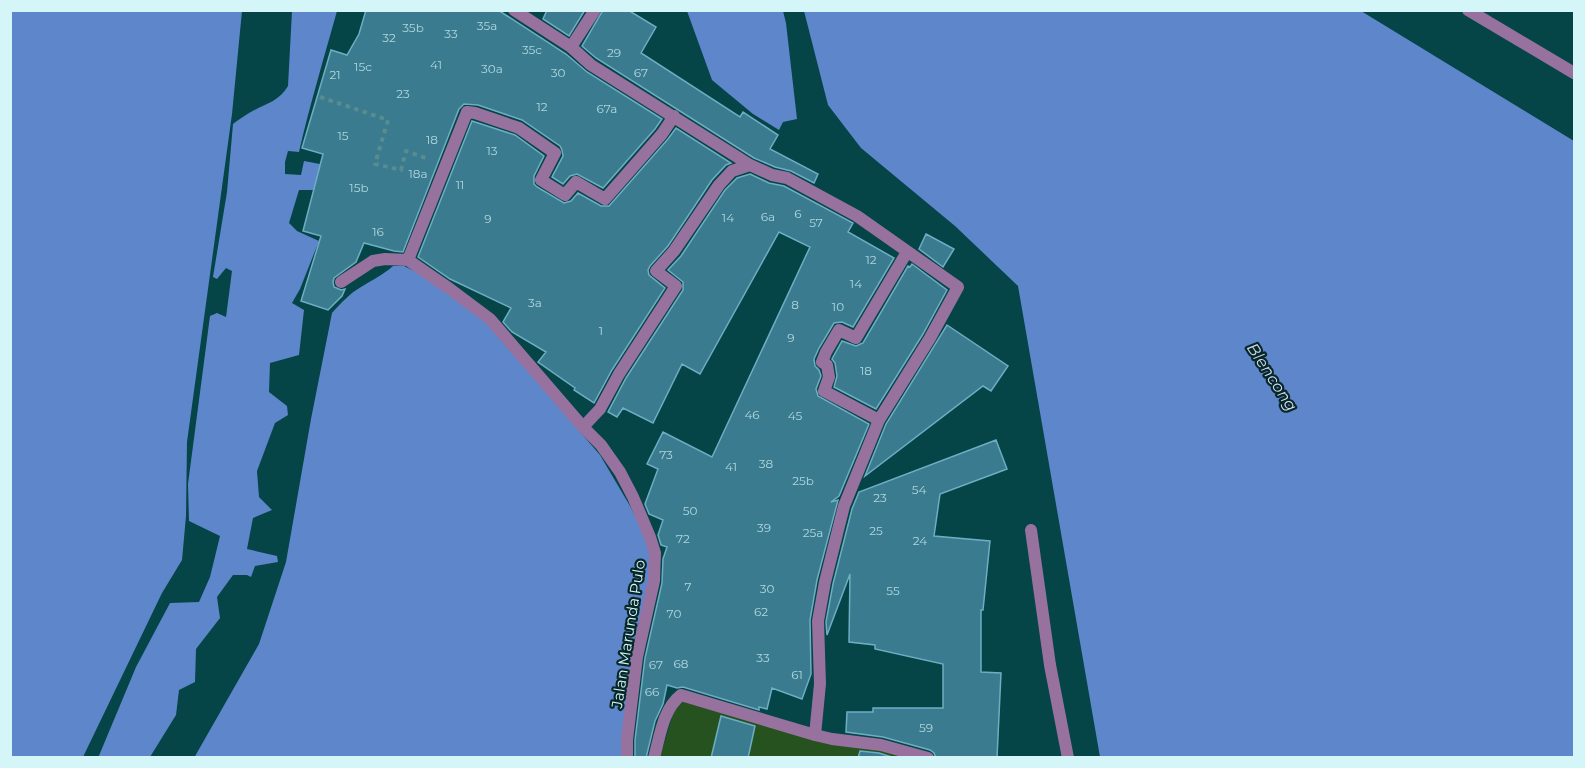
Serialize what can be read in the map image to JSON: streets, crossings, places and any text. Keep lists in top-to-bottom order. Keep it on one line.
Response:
{"streets":{"street":["Jalan Marunda Pulo"]},"water":["Blencong"],"house_numbers":["35a","35b","33","32","35c","29","41","15c","30a","30","67","21","23","12","67a","15","18","13","18a","11","15b","6","6a","14","9","57","16","12","14","3a","8","10","1","9","18","46","45","73","38","41","25b","54","23","50","39","25","25a","72","24","7","30","55","62","70","33","68","67","61","66","59"]}
